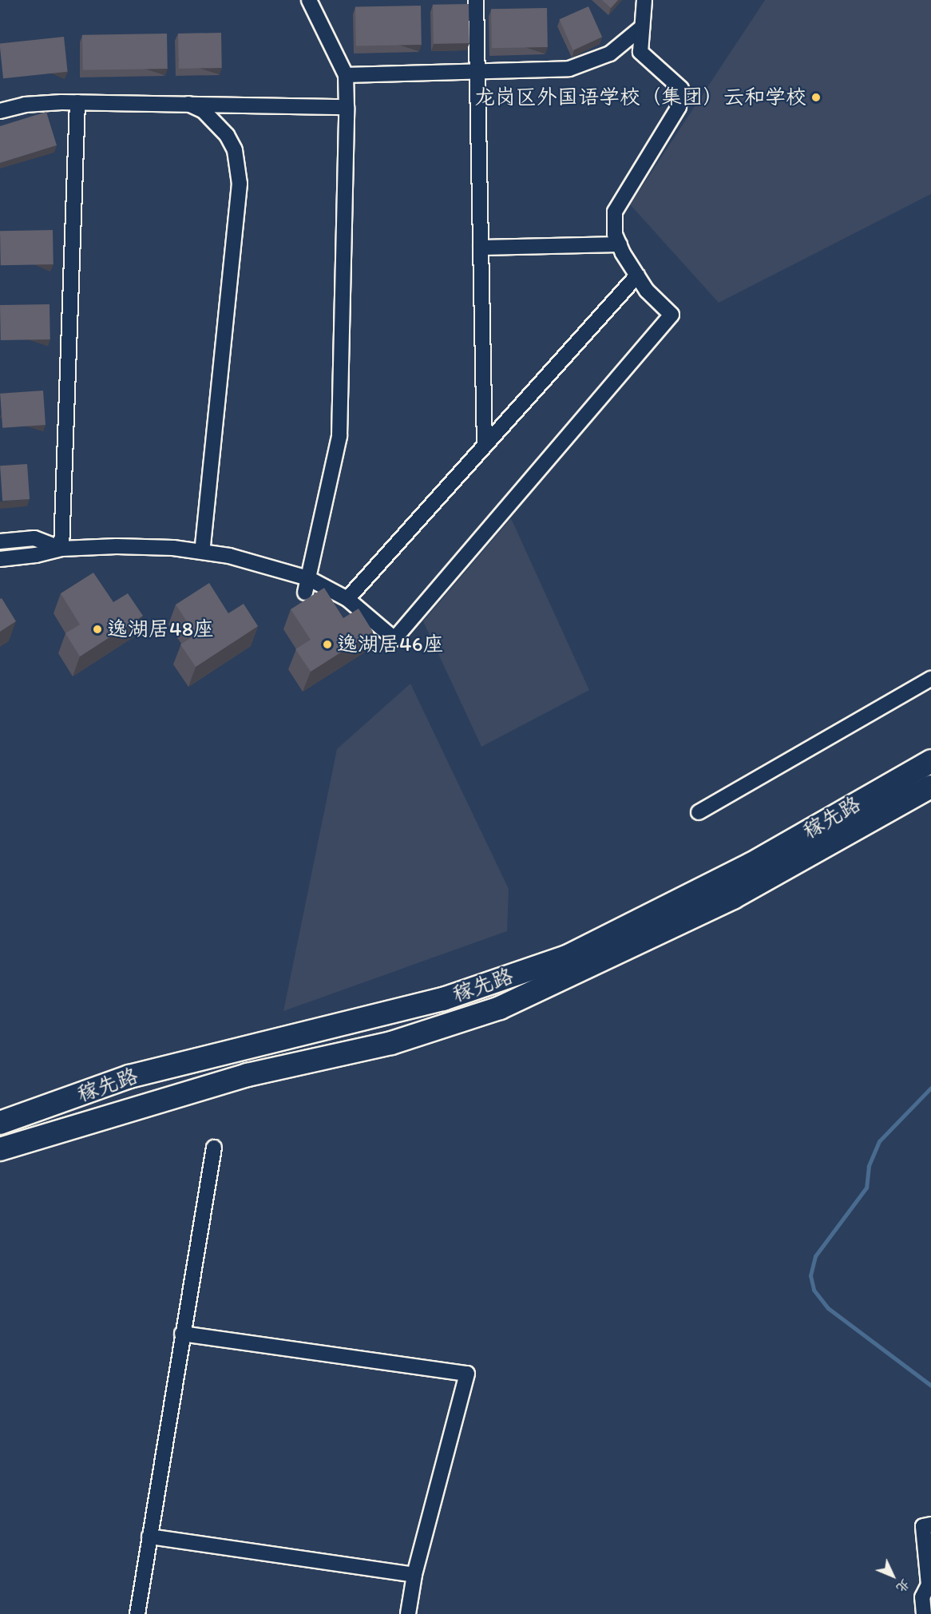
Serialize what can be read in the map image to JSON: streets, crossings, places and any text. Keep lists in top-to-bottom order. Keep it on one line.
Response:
{"streets":{"main road":["稼先路"]},"places":["龙岗区外国语学校（集团）云和学校","逸湖居48座","逸湖居46座"],"north":"bottom right"}
